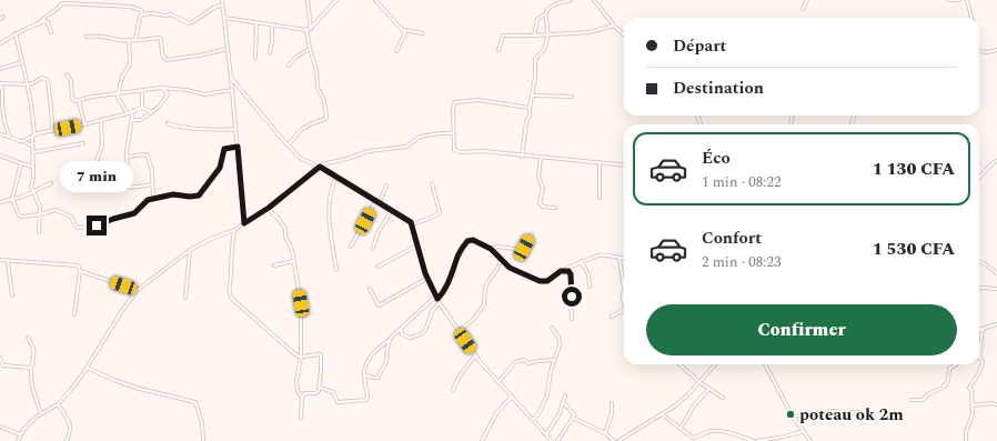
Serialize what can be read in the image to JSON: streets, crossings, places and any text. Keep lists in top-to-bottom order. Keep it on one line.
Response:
{"places":["poteau ok 2m"],"page":{"banner":["Départ","Destination"],"list":[{"name":"Éco","note":"1 min · 08:22","value":"1 130 CFA"},{"name":"Confort","note":"2 min · 08:23","value":"1 530 CFA"}],"bubble":"7 min","buttons":"Confirmer"}}
